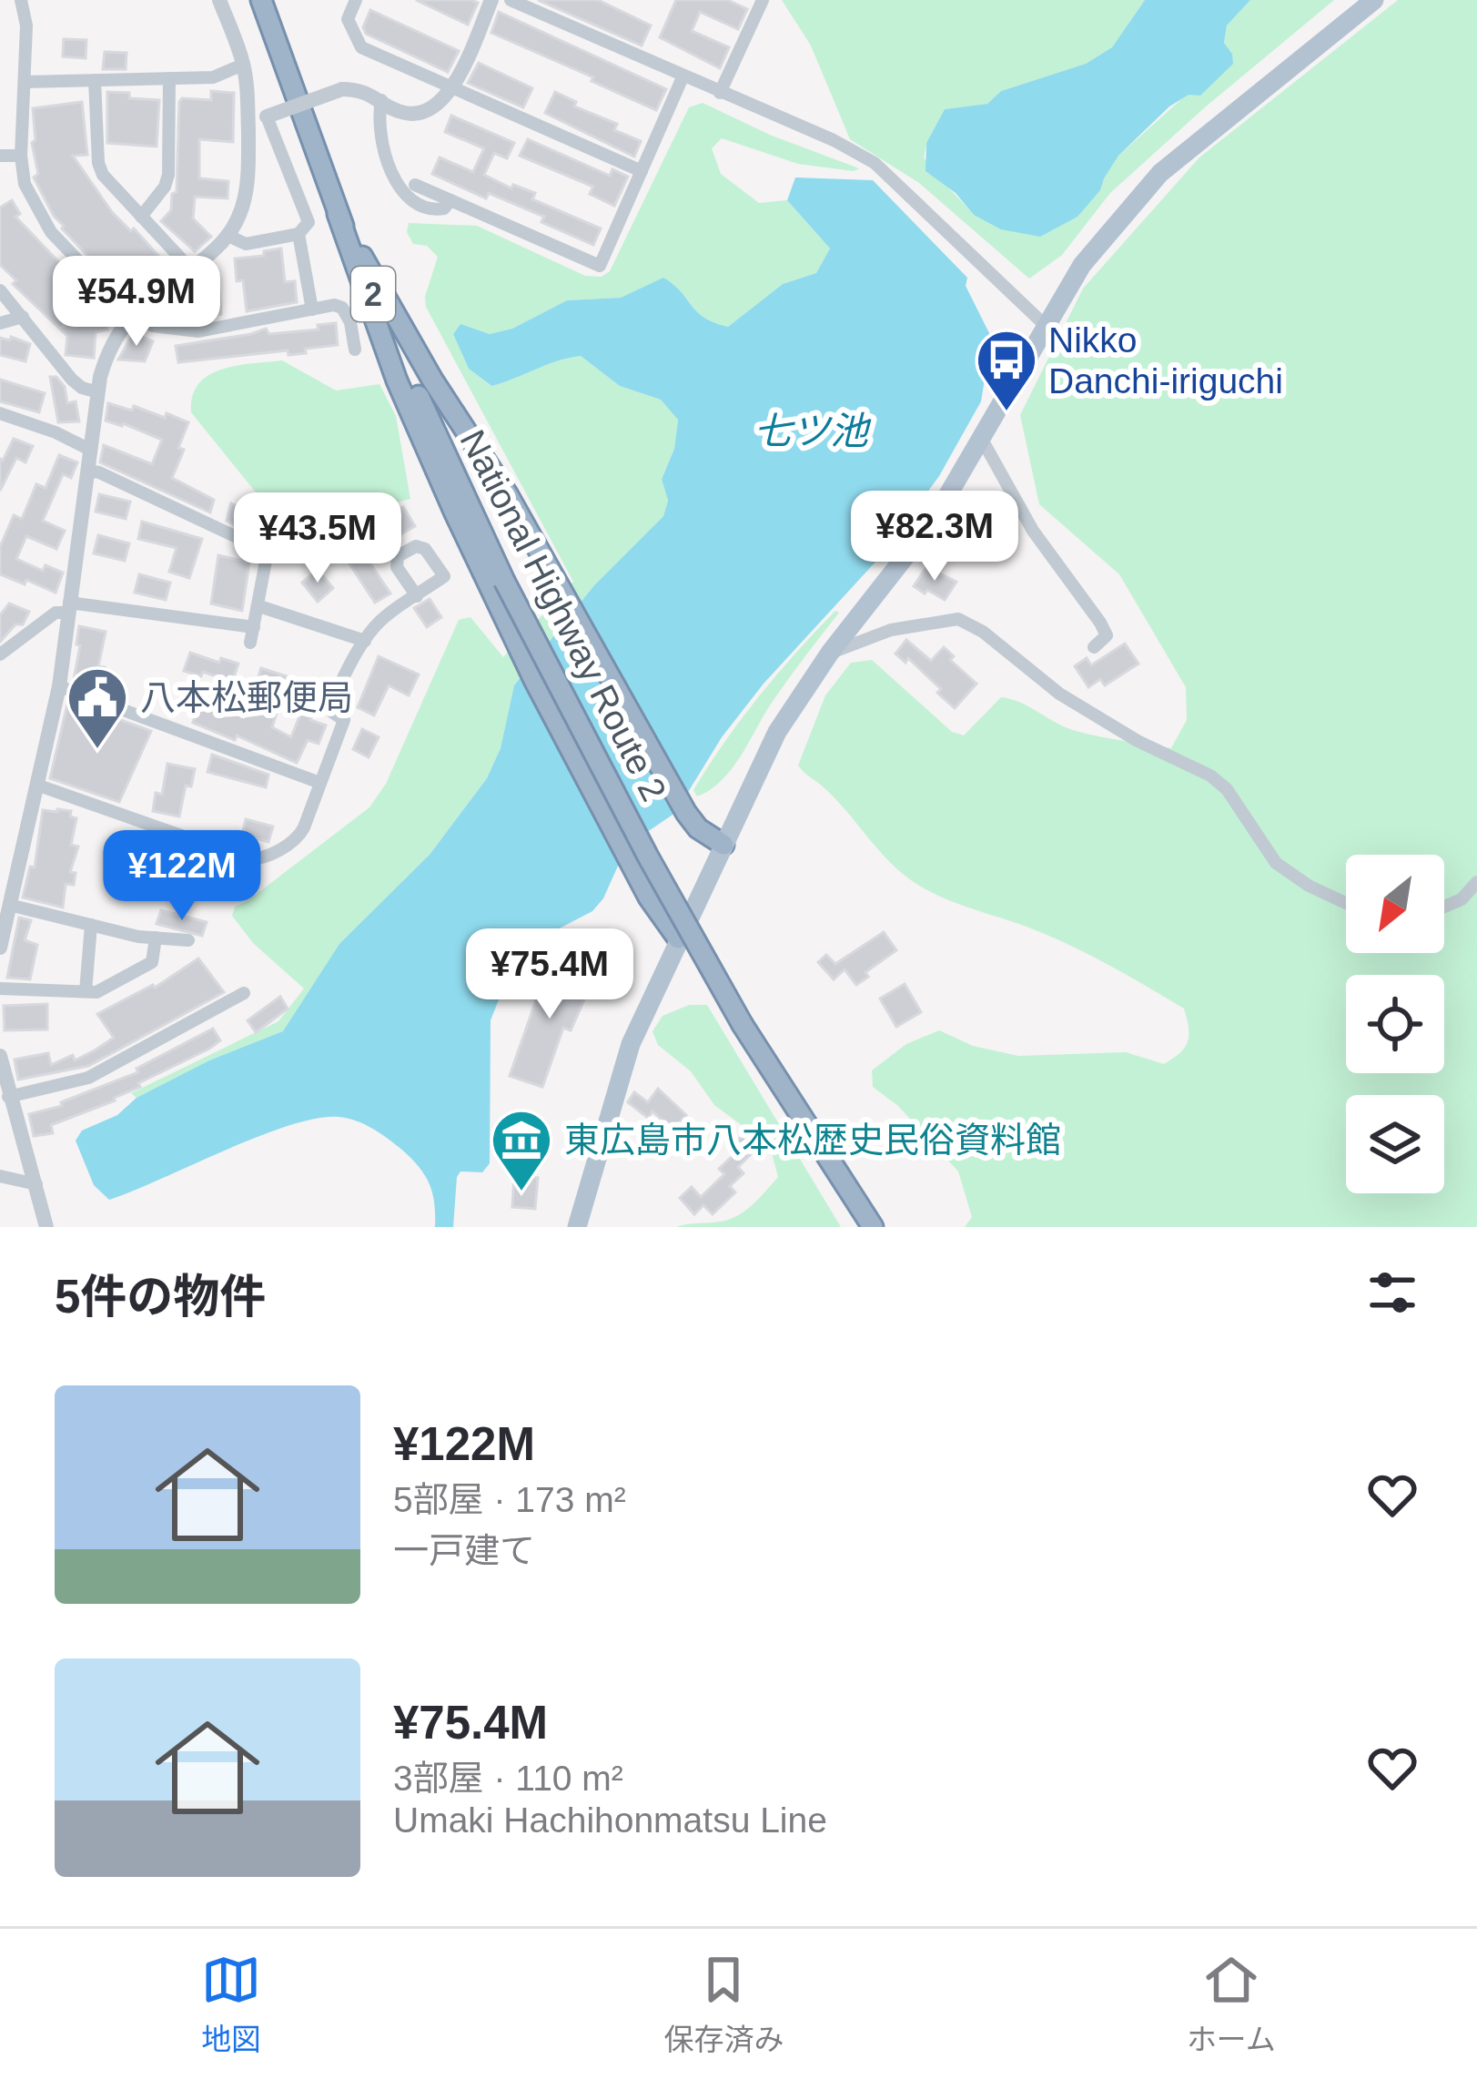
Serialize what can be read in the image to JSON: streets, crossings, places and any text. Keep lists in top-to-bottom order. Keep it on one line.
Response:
{"streets":{"highway":["2","National Highway Route 2"]},"water":["七ツ池"],"places":{"bus stop":["Nikko Danchi-iriguchi"],"public building":["八本松郵便局"],"museum":["東広島市八本松歴史民俗資料館"]},"north":"bottom left","page":{"price":["¥54.9M","¥82.3M","¥43.5M","¥122M","¥75.4M"],"heading":"5件の物件","list":[{"name":"¥122M","note":"5部屋 · 173 m² · 一戸建て"},{"name":"¥75.4M","note":"3部屋 · 110 m² · Umaki Hachihonmatsu Line"}],"tabs":["地図","保存済み","ホーム"]}}
